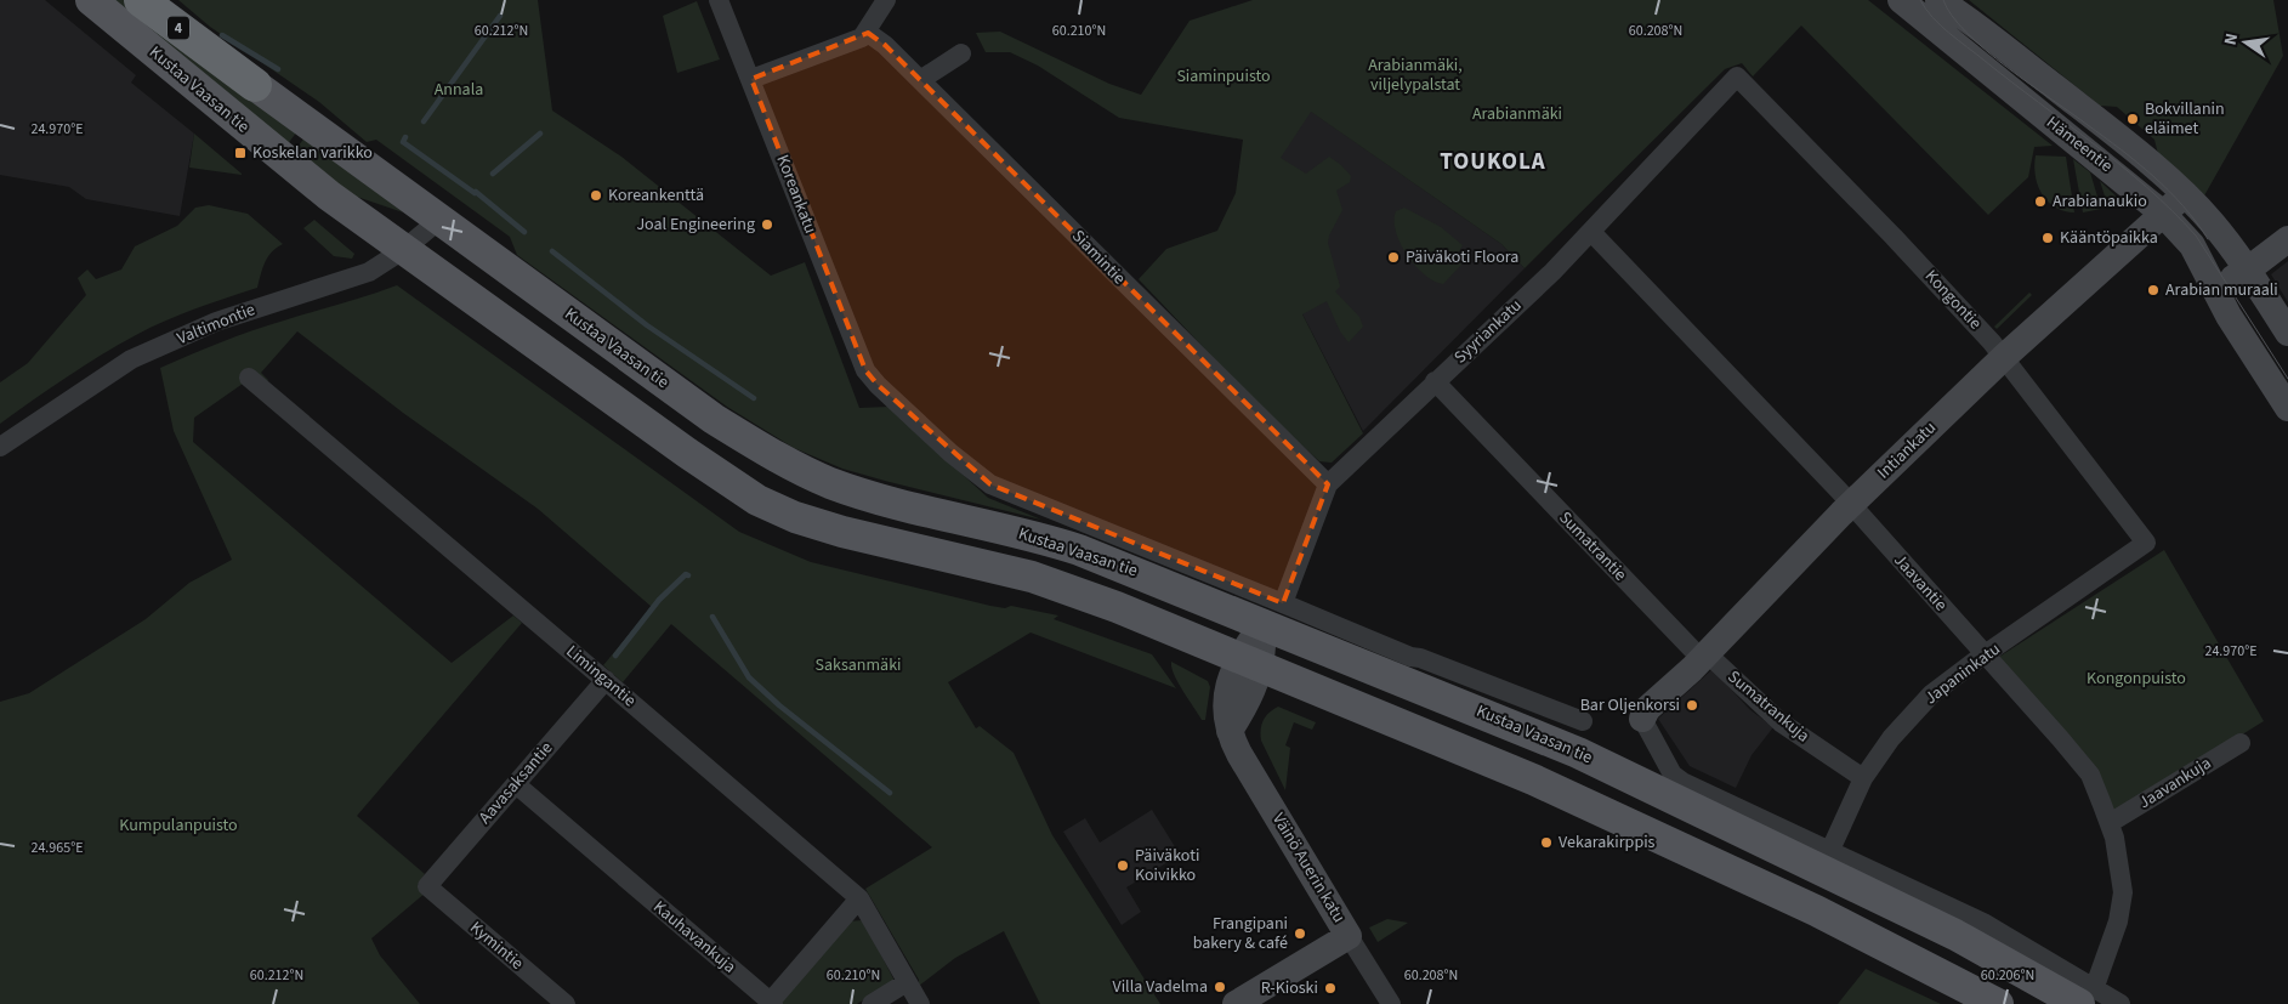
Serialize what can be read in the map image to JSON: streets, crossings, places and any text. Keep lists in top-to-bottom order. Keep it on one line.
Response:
{"streets":{"highway":["4","Kustaa Vaasan tie"],"street":["Hämeentie","Koreankatu","Siamintie","Kongontie","Valtimontie","Syyriankatu","Intiankatu","Sumatrantie","Jaavantie","Japaninkatu","Limingantie","Sumatrankuja","Aavasaksantie","Jaavankuja","Väinö Auerin katu","Kauhavankuja","Kymintie"]},"crossings":[["Kustaa Vaasan tie","Koreankatu"],["Kustaa Vaasan tie","Valtimontie"],["Kustaa Vaasan tie","Syyriankatu"],["Kustaa Vaasan tie","Intiankatu"],["Kustaa Vaasan tie","Jaavantie"],["Kustaa Vaasan tie","Japaninkatu"],["Kustaa Vaasan tie","Väinö Auerin katu"],["Hämeentie","Intiankatu"],["Siamintie","Syyriankatu"],["Kongontie","Syyriankatu"],["Kongontie","Intiankatu"],["Kongontie","Japaninkatu"],["Syyriankatu","Sumatrantie"],["Syyriankatu","Jaavantie"],["Syyriankatu","Väinö Auerin katu"],["Intiankatu","Sumatrantie"],["Intiankatu","Jaavantie"],["Intiankatu","Sumatrankuja"],["Sumatrantie","Sumatrankuja"],["Jaavantie","Japaninkatu"],["Jaavantie","Jaavankuja"],["Japaninkatu","Sumatrankuja"],["Limingantie","Aavasaksantie"],["Limingantie","Kauhavankuja"],["Aavasaksantie","Kauhavankuja"],["Aavasaksantie","Kymintie"]],"districts":["TOUKOLA"],"parks":["Arabianmäki, viljelypalstat","Siaminpuisto","Annala","Arabianmäki","Saksanmäki","Kongonpuisto","Kumpulanpuisto"],"places":{"other":["Bokvillanin eläimet","Koreankenttä","Arabianaukio","Joal Engineering","Kääntöpaikka","Päiväkoti Floora","Arabian muraali","Bar Oljenkorsi","Vekarakirppis","Päiväkoti Koivikko","Frangipani bakery & café","Villa Vadelma","R-Kioski"],"transit":["Koskelan varikko"]},"north":"left","coordinates":["60.212°N","60.210°N","60.208°N","24.970°E","24.965°E","60.206°N"]}
